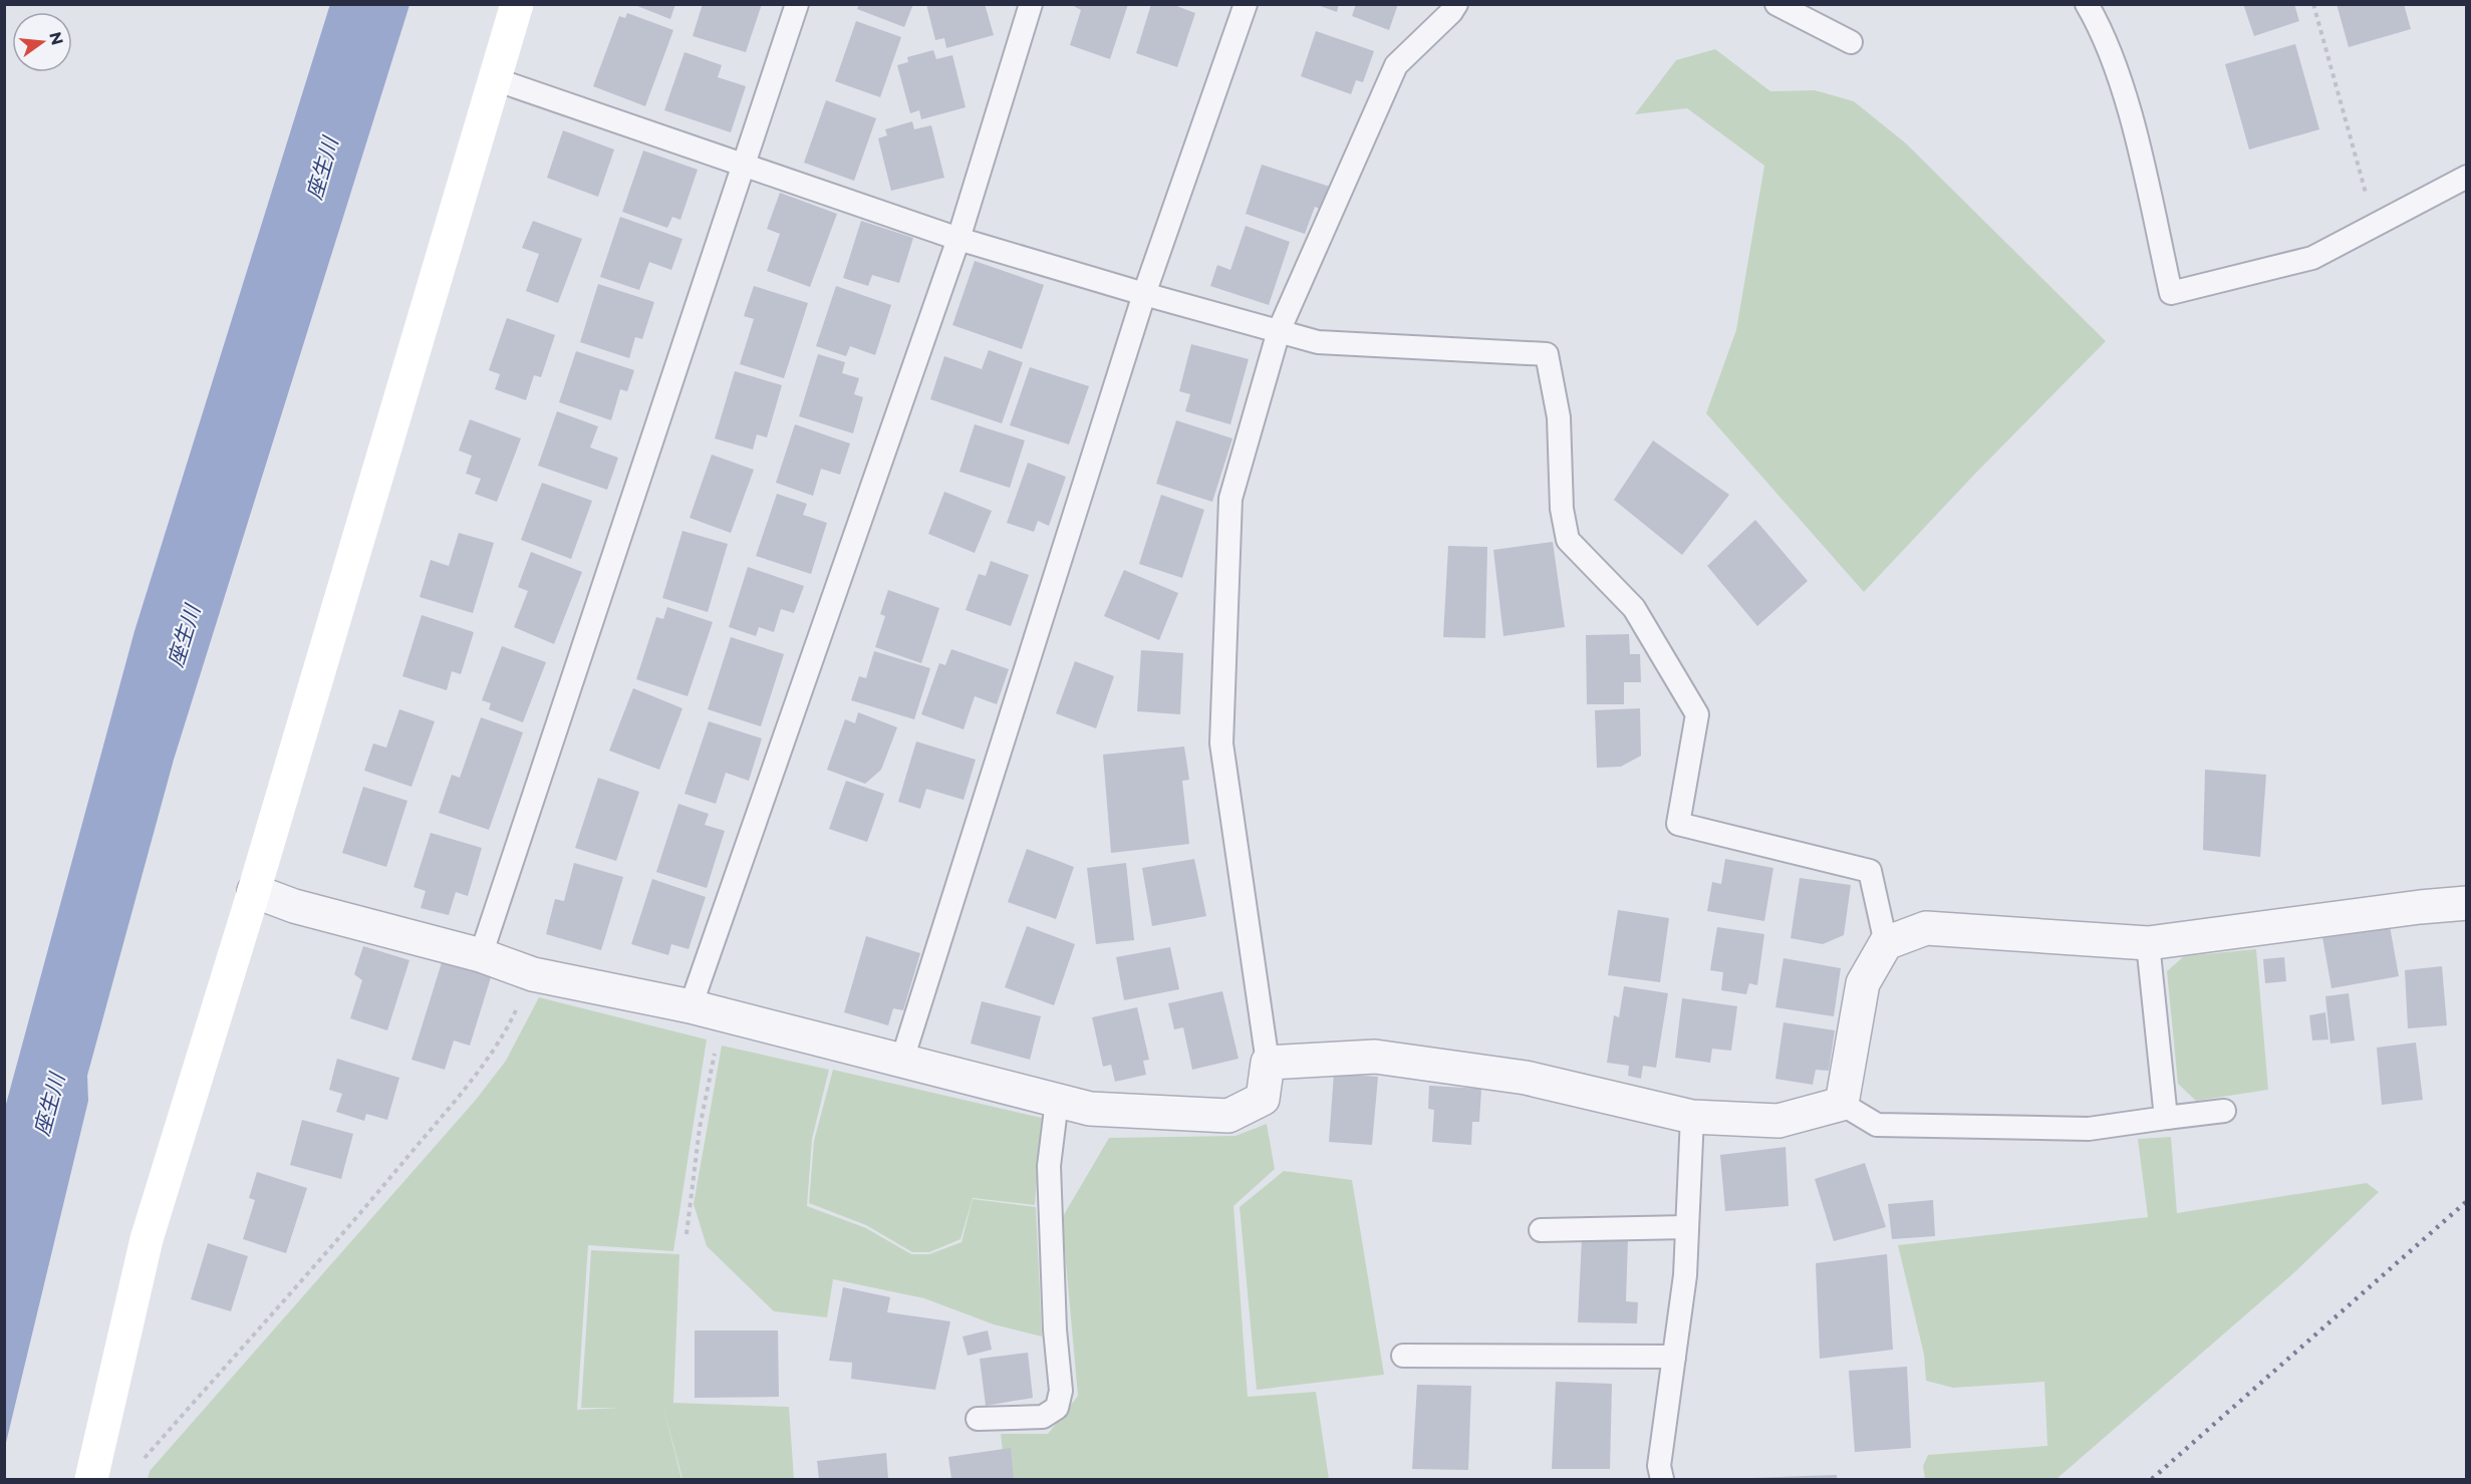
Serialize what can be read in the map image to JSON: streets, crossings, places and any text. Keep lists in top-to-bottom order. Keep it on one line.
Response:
{"water":["座生川"],"north":"right"}
